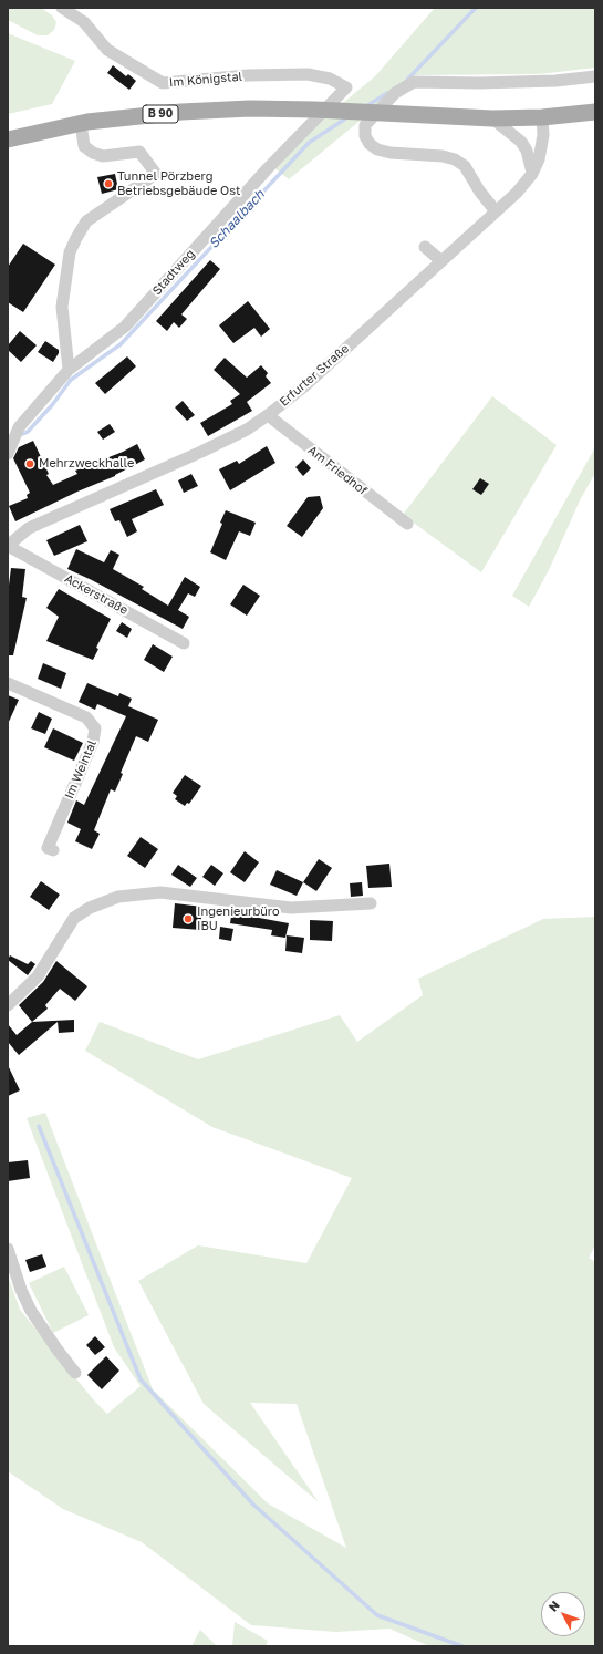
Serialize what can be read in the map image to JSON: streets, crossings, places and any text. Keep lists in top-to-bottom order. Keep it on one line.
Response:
{"streets":{"main road":["B 90"],"street":["Im Königstal","Stadtweg","Erfurter Straße","Am Friedhof","Ackerstraße","Im Weintal"]},"crossings":[["Im Königstal","Stadtweg"],["B 90","Erfurter Straße"],["Erfurter Straße","Am Friedhof"],["Erfurter Straße","Ackerstraße"]],"water":["Schaalbach"],"places":["Tunnel Pörzberg Betriebsgebäude Ost","Mehrzweckhalle","Ingenieurbüro IBU"],"north":"top left"}
